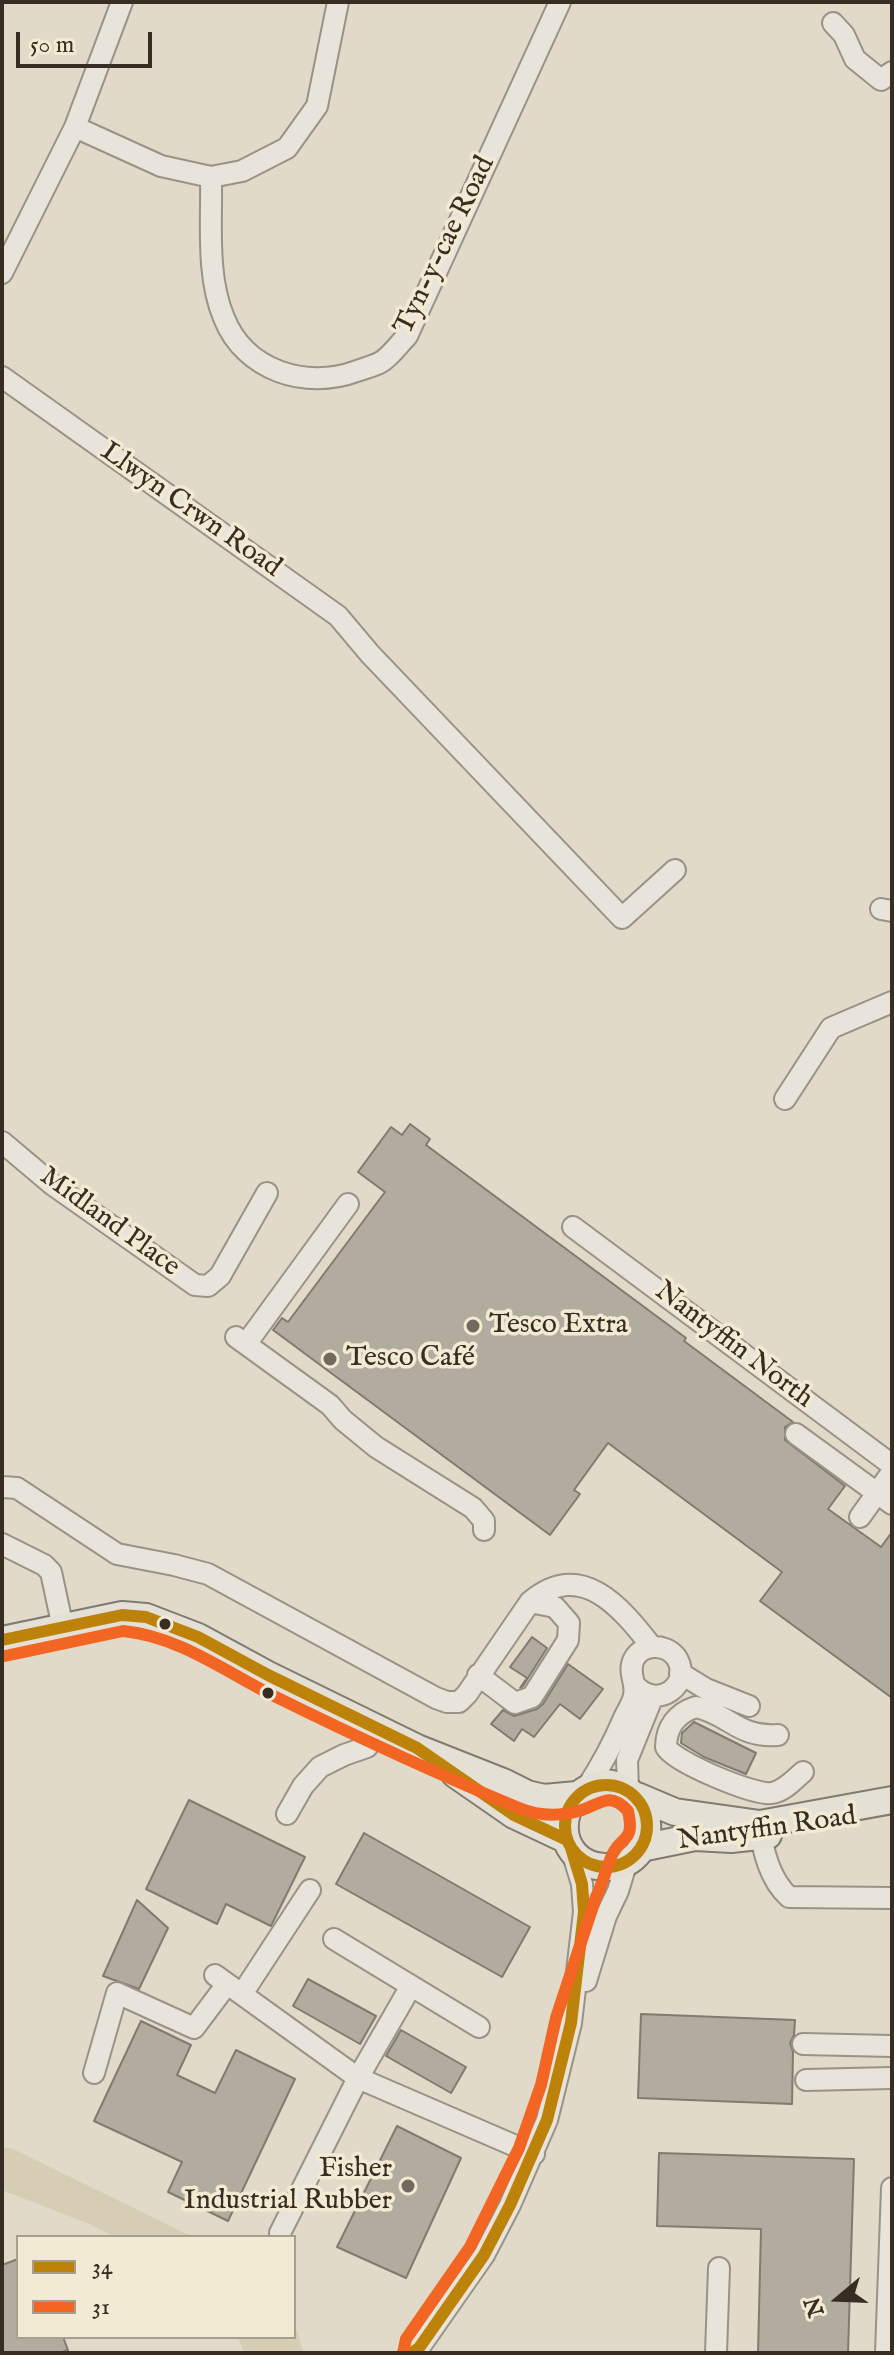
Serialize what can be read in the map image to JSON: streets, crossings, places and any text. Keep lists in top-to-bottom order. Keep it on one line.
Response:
{"streets":{"main road":["Nantyffin Road"],"street":["Tyn-y-cae Road","Llwyn Crwn Road","Midland Place","Nantyffin North"]},"places":["Tesco Extra","Tesco Café","Fisher Industrial Rubber"],"lines":["transit line 34","transit line 31"],"legend":["34","31"],"scale_bar":"50 m","north":"left"}
